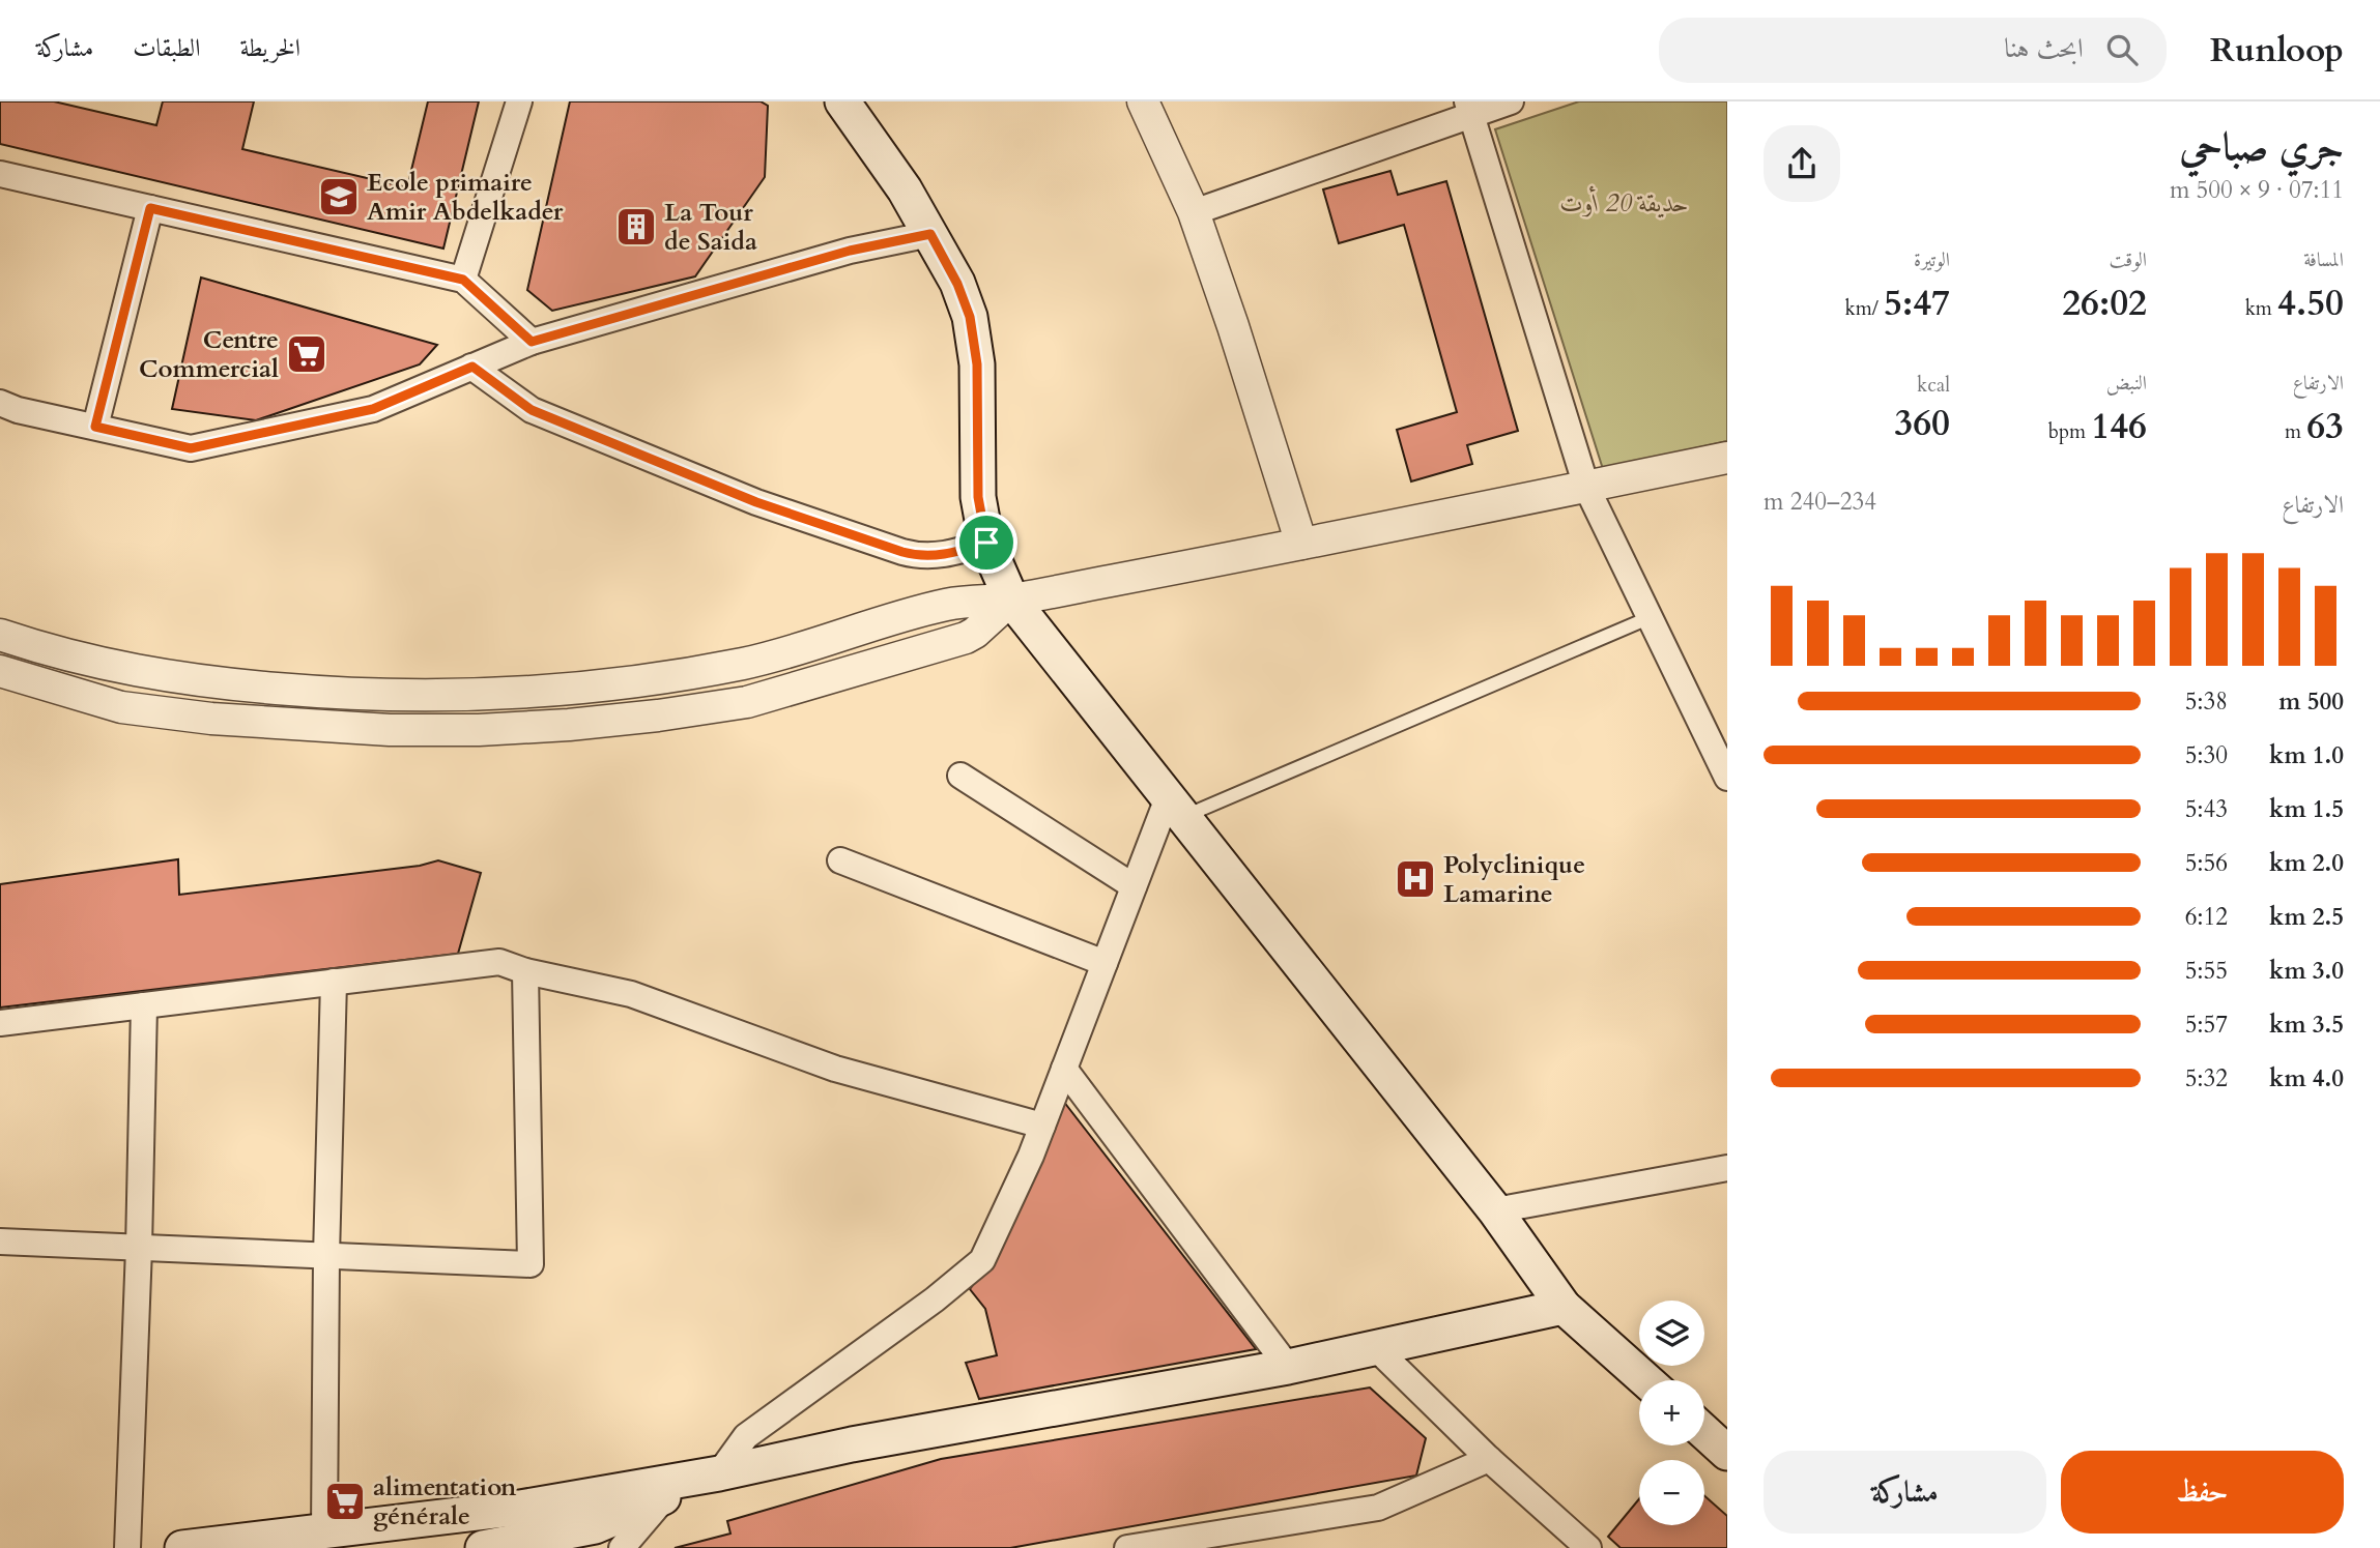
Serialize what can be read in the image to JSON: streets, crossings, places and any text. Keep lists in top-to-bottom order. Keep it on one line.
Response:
{"parks":["حديقة 20 أوت"],"places":{"school or university":["Ecole primaire Amir Abdelkader"],"building":["La Tour de Saida"],"supermarket":["Centre Commercial","alimentation générale"],"hospital":["Polyclinique Lamarine"]},"page":{"header":"Runloop","search":"ابحث هنا","nav":["الخريطة","الطبقات","مشاركة"],"heading":["جري صباحي","07:11 · 9 × 500 m"],"stats":[["المسافة","4.50 km"],["الوقت","26:02"],["الوتيرة","5:47 /km"],["الارتفاع","63 m"],["النبض","146 bpm"],["kcal","360"]],"chart":["الارتفاع","234–240 m"],"list":[{"name":"500 m","note":"5:38"},{"name":"1.0 km","note":"5:30"},{"name":"1.5 km","note":"5:43"},{"name":"2.0 km","note":"5:56"},{"name":"2.5 km","note":"6:12"},{"name":"3.0 km","note":"5:55"},{"name":"3.5 km","note":"5:57"},{"name":"4.0 km","note":"5:32"}],"map_buttons":["+","−"],"buttons":["حفظ","مشاركة"]}}
